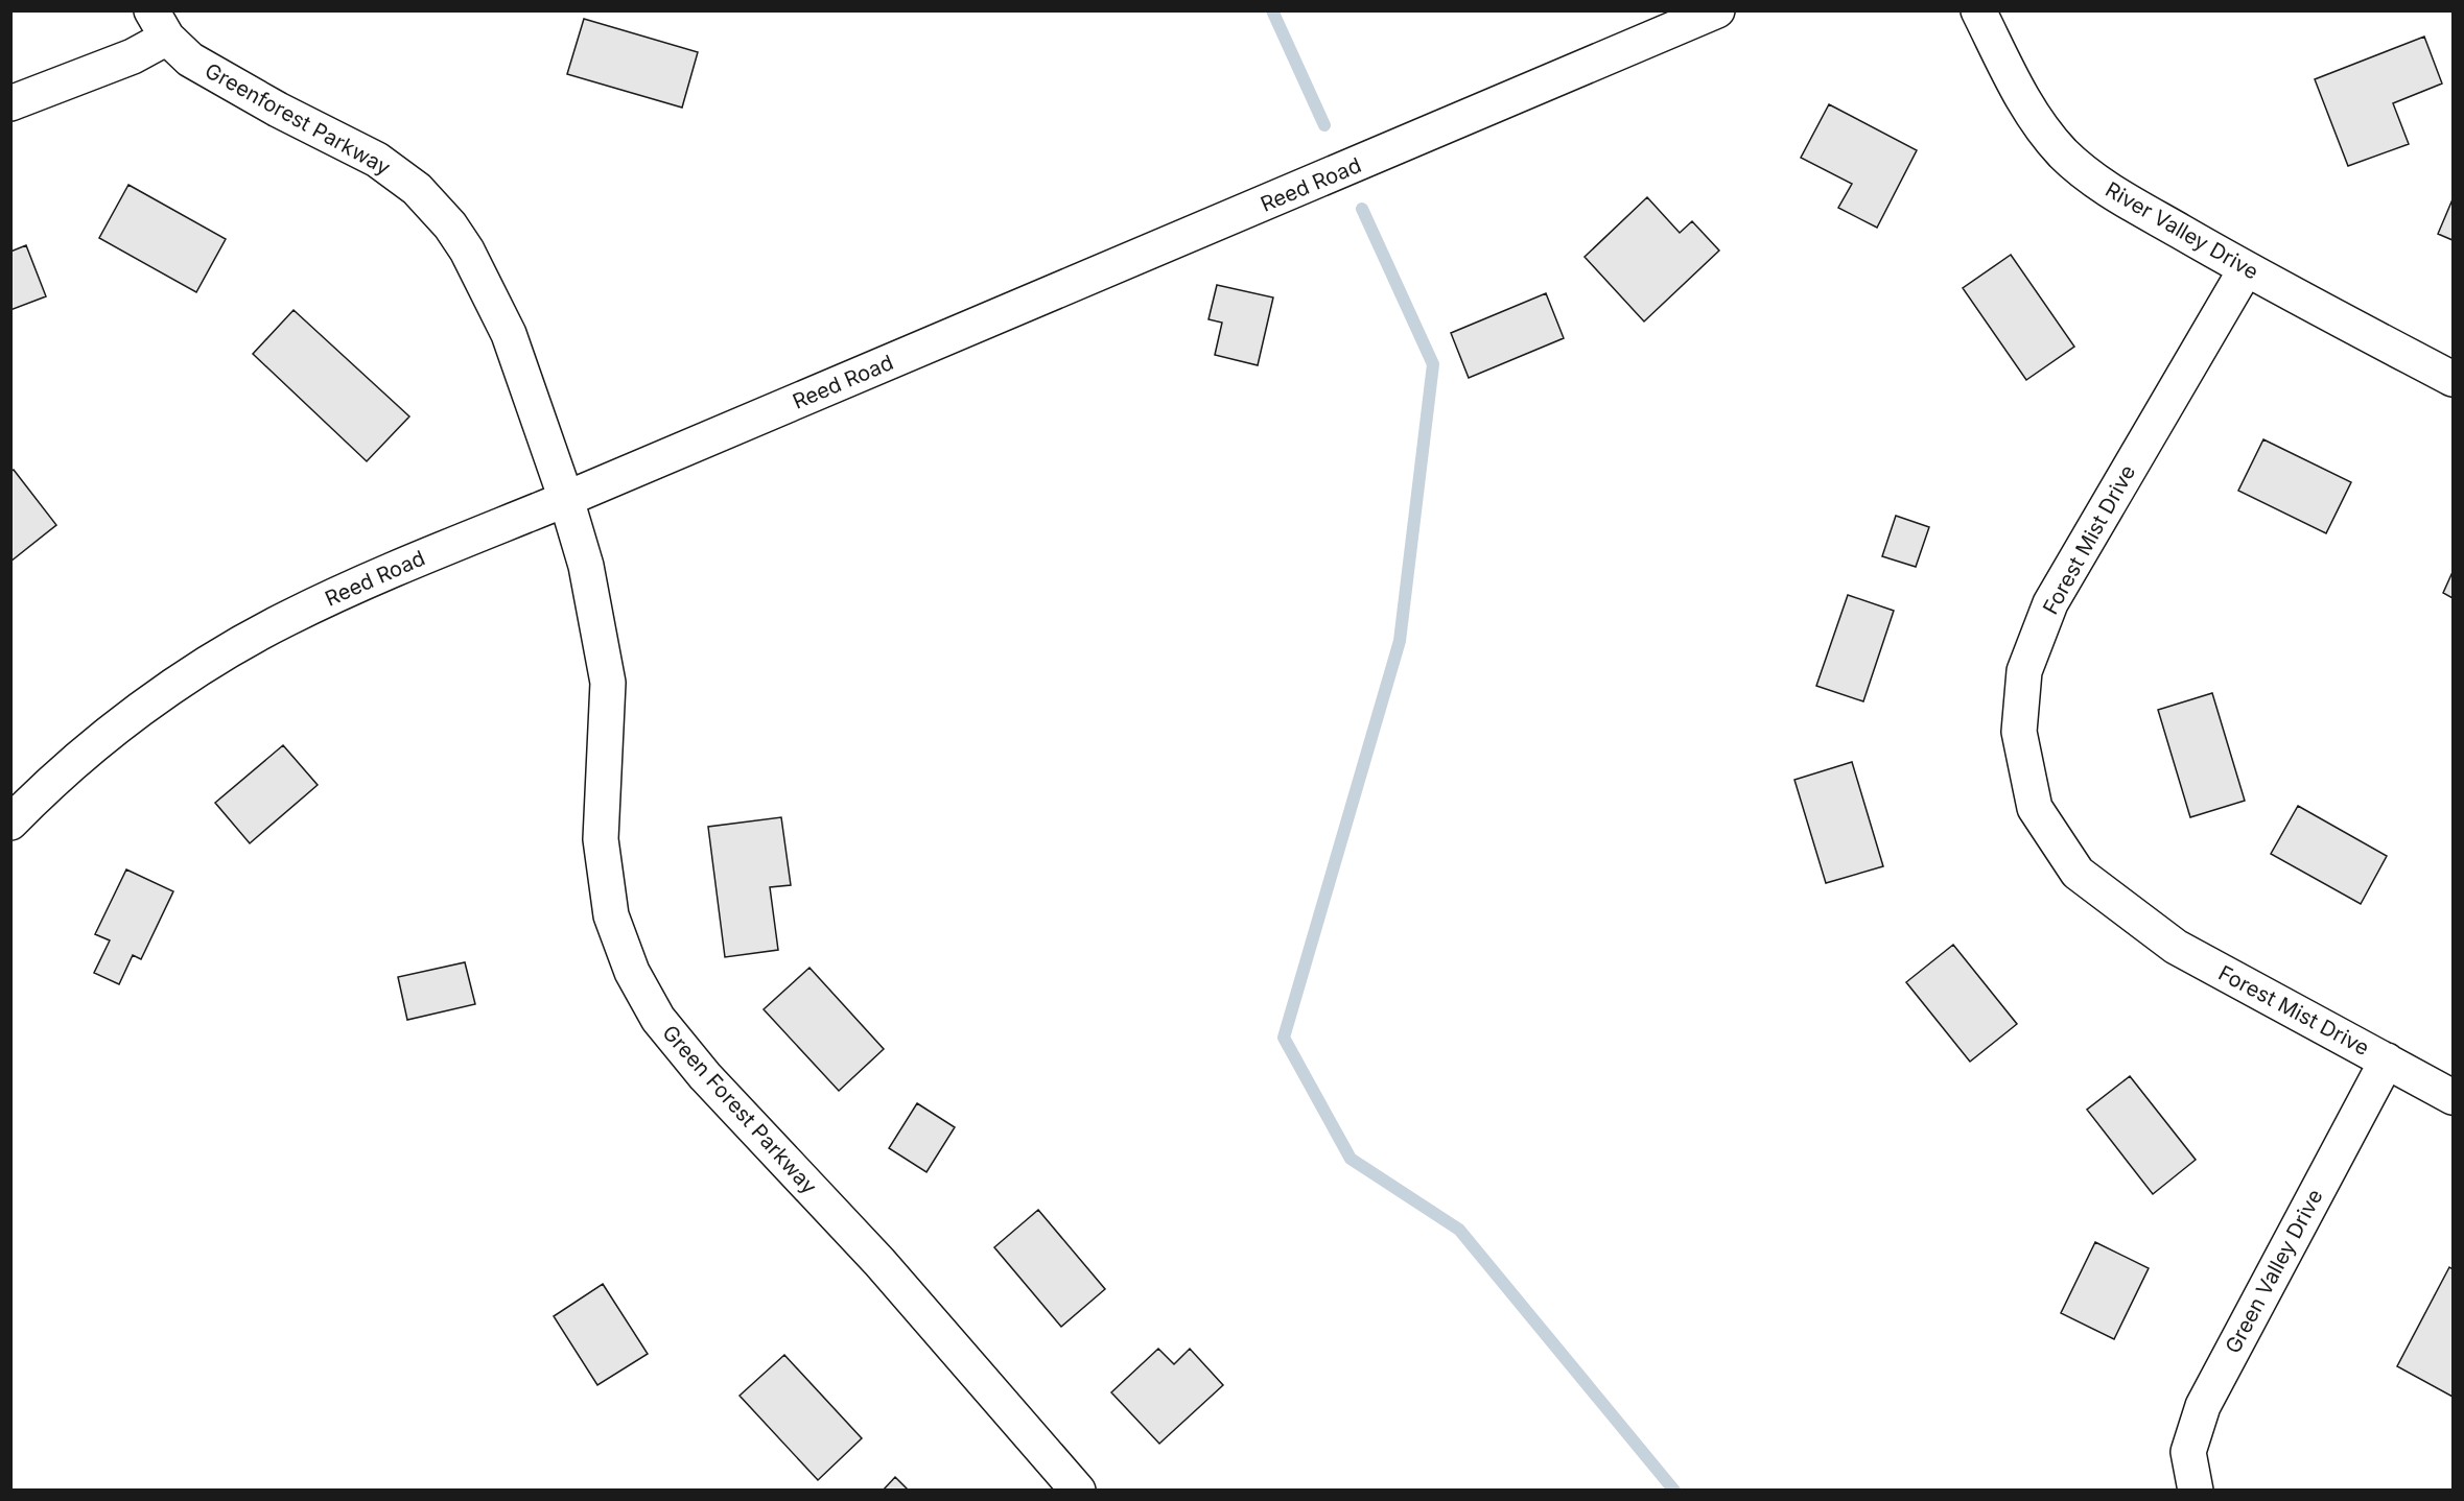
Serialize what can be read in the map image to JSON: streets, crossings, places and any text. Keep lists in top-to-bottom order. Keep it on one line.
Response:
{"streets":{"street":["Greenforest Parkway","Reed Road","River Valley Drive","Forest Mist Drive","Green Forest Parkway","Green Valley Drive"]},"crossings":[["Greenforest Parkway","Reed Road"],["Greenforest Parkway","Green Forest Parkway"],["Reed Road","Green Forest Parkway"],["River Valley Drive","Forest Mist Drive"],["Forest Mist Drive","Green Valley Drive"]]}
